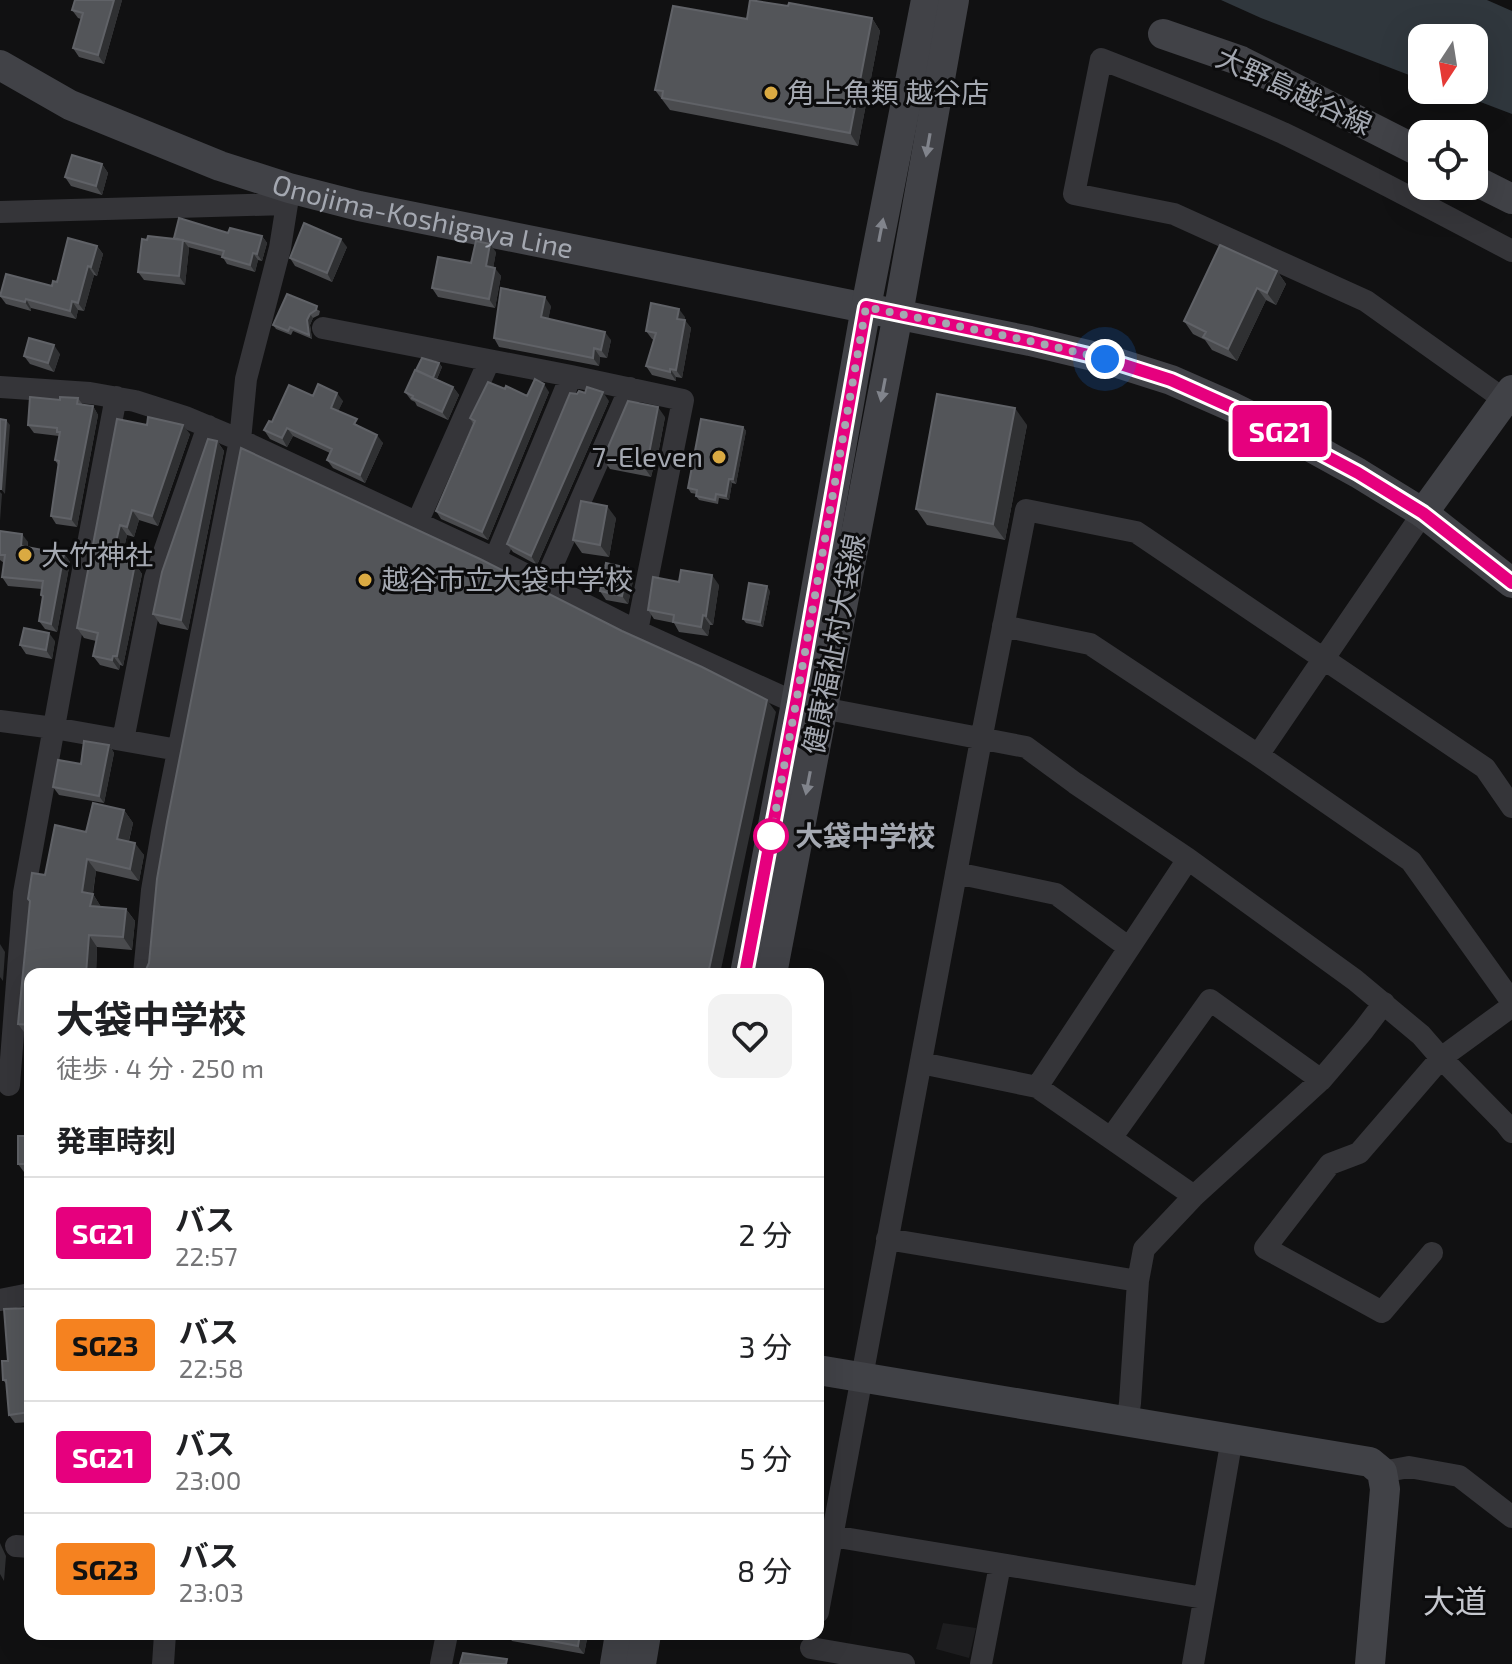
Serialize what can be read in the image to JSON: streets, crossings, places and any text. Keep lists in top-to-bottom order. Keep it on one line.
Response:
{"streets":{"street":["大野島越谷線","Onojima-Koshigaya Line","健康福祉村大袋線"]},"crossings":[["Onojima-Koshigaya Line","健康福祉村大袋線"]],"districts":["大道"],"places":["角上魚類 越谷店","7-Eleven","大竹神社","越谷市立大袋中学校","大袋中学校"],"lines":["bus line SG21"],"north":"bottom","page":{"on_map":"SG21","heading":[["大袋中学校","徒歩 · 4 分 · 250 m"],"発車時刻"],"list":[{"mark":"SG21","name":"バス","note":"22:57","value":"2 分"},{"mark":"SG23","name":"バス","note":"22:58","value":"3 分"},{"mark":"SG21","name":"バス","note":"23:00","value":"5 分"},{"mark":"SG23","name":"バス","note":"23:03","value":"8 分"}]}}
